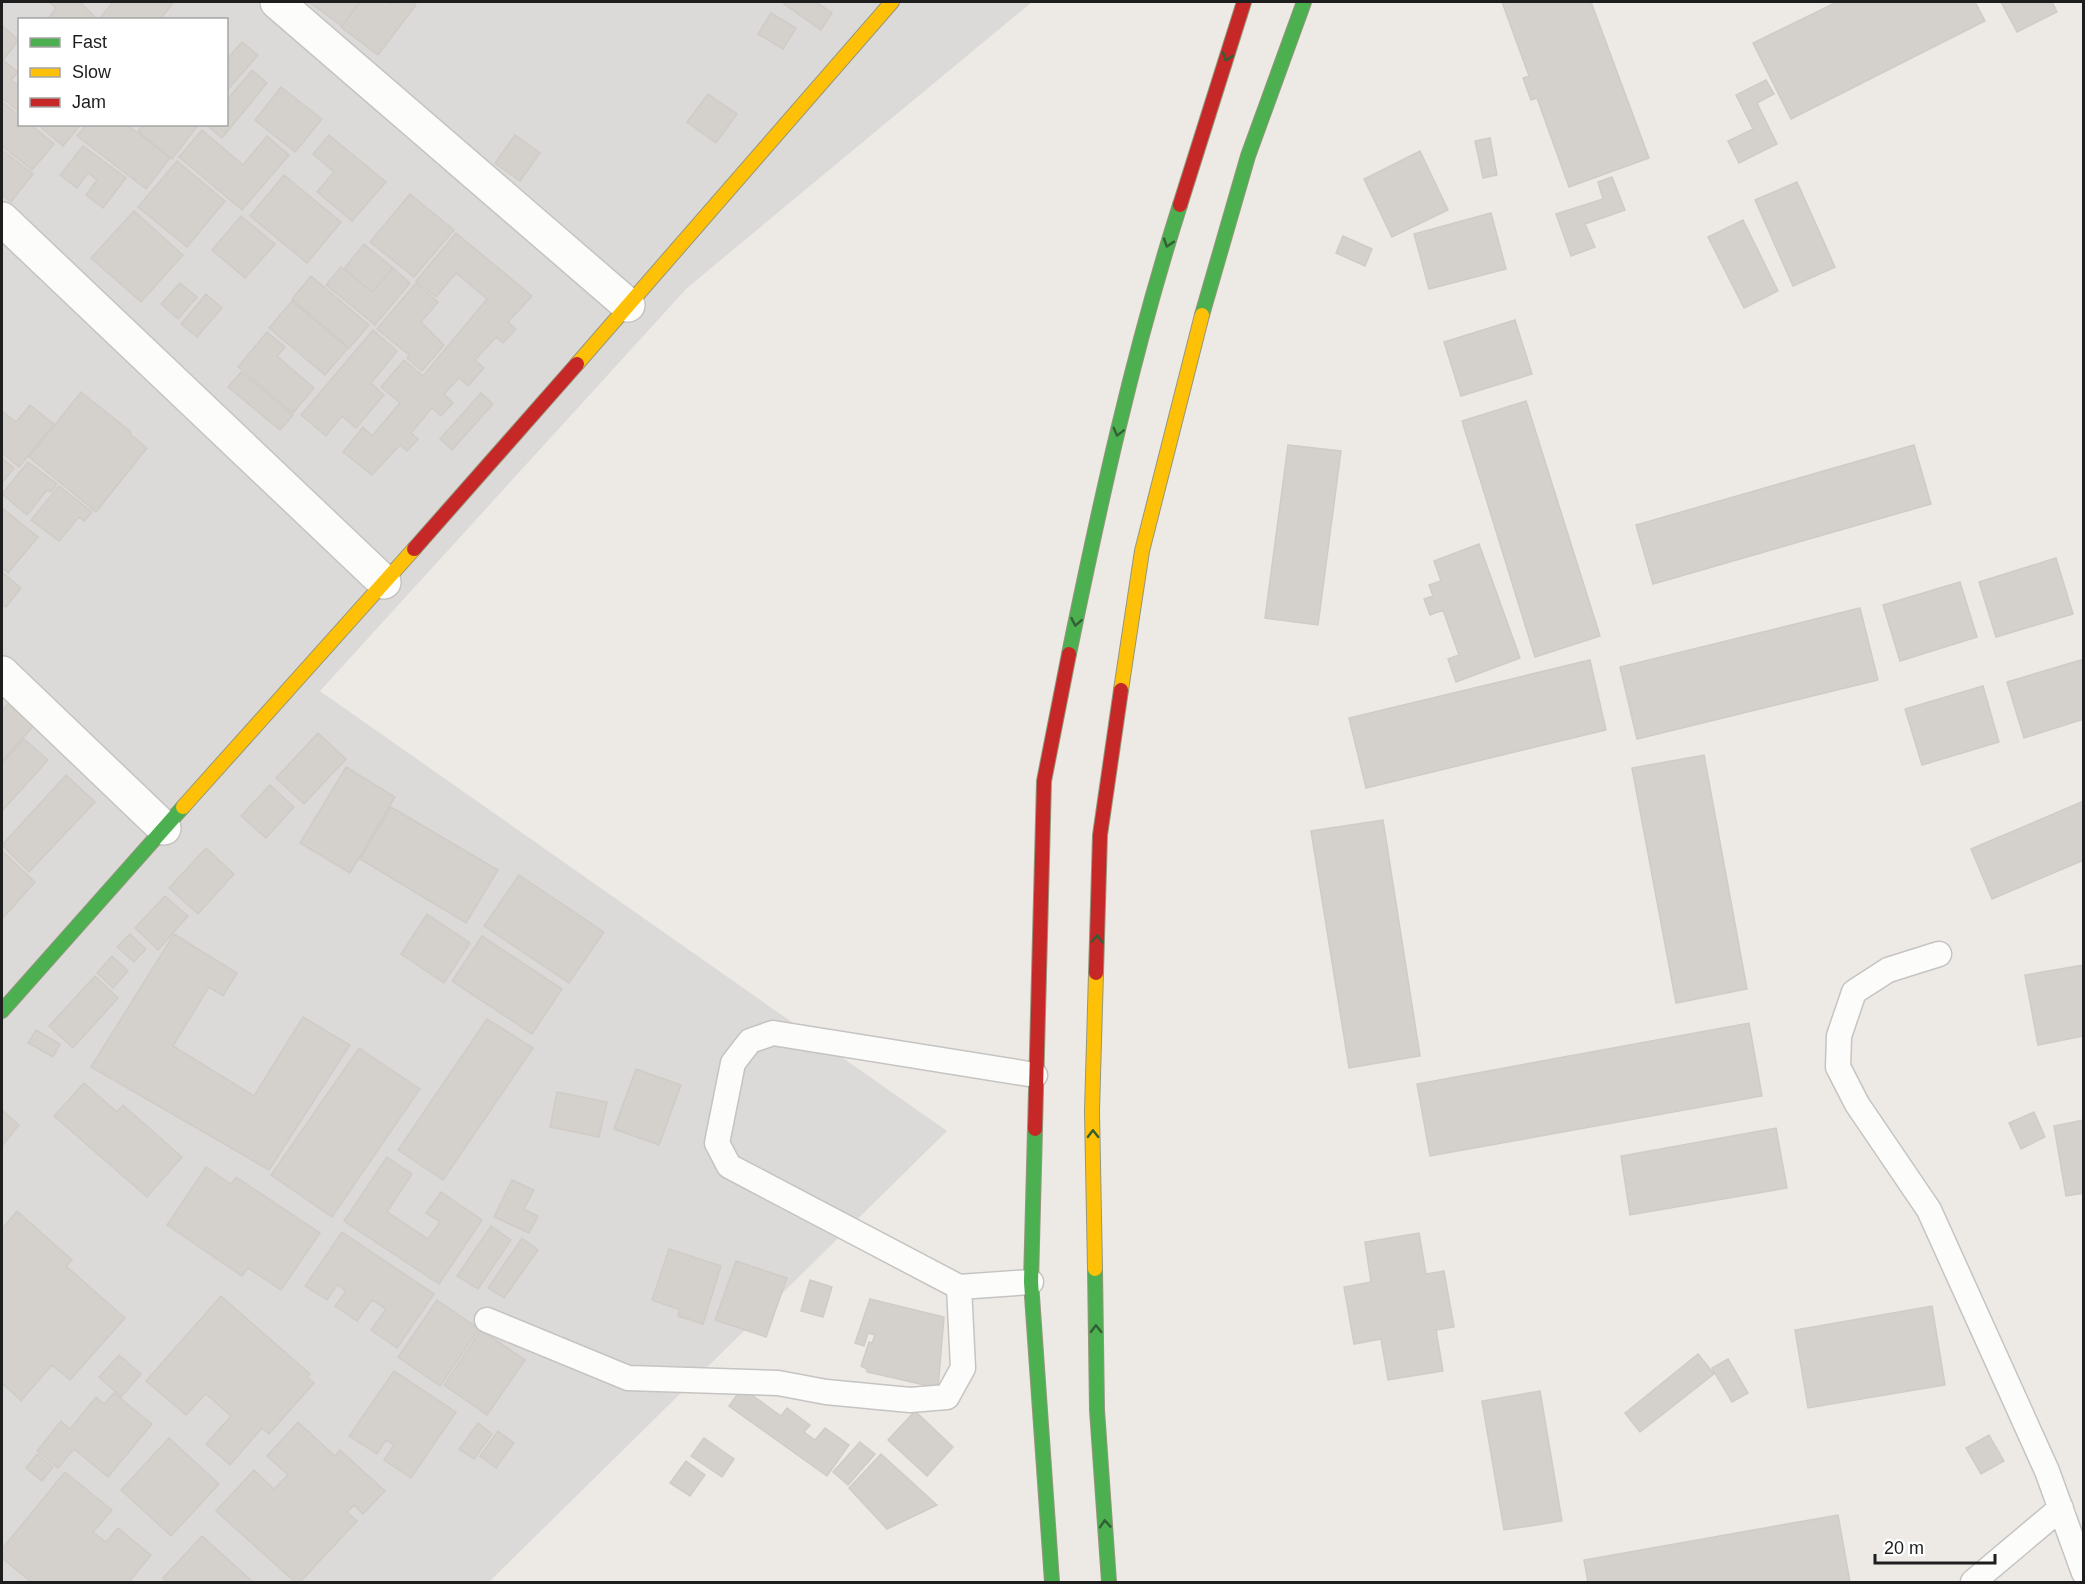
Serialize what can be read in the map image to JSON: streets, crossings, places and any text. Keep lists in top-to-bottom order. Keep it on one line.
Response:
{"legend":["Fast","Slow","Jam"],"scale_bar":"20 m"}
